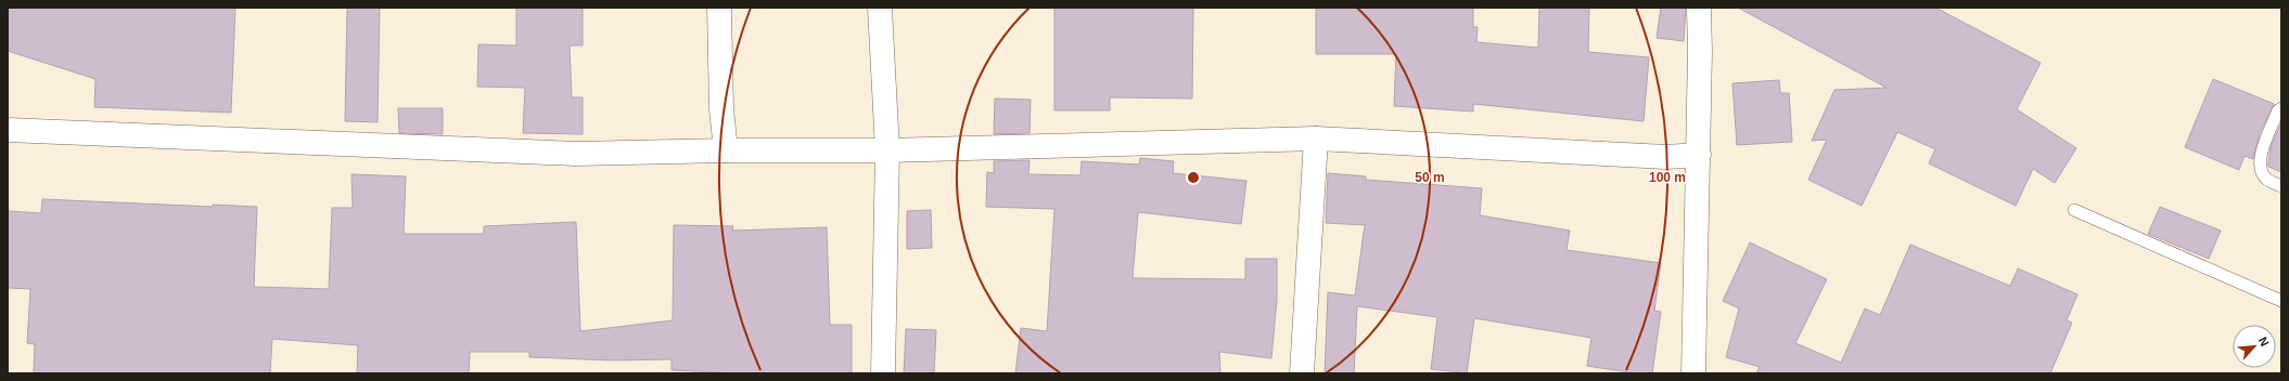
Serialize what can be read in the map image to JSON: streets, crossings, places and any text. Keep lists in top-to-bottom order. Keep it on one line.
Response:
{"north":"top right","rings":["50 m","100 m"]}
